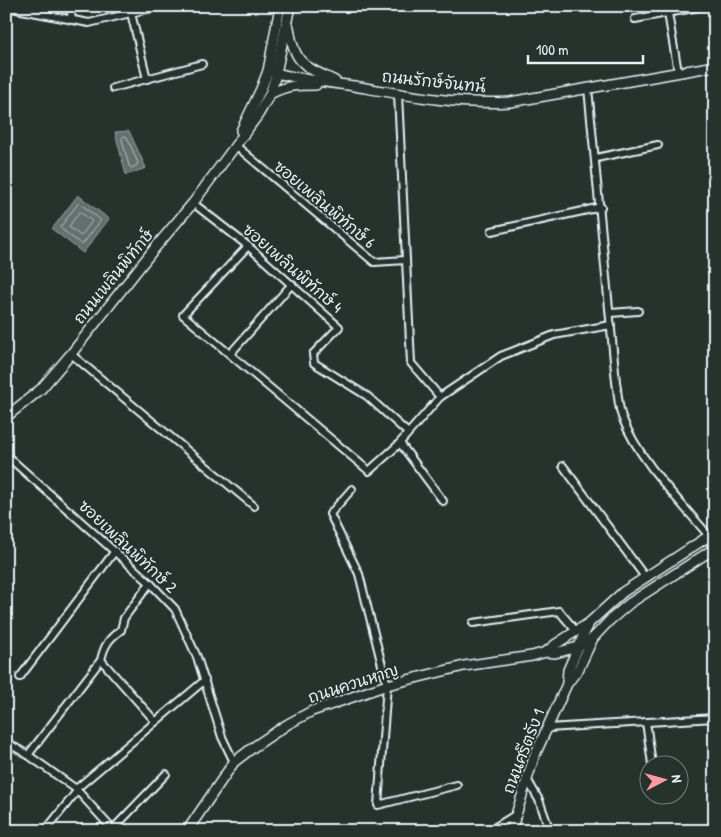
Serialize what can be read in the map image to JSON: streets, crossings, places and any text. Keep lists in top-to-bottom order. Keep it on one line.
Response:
{"streets":{"main road":["ถนนรักษ์จันทน์","ถนนเพลินพิทักษ์","ถนนควนหาญ","ถนนศรีตรัง 1"],"street":["ซอยเพลินพิทักษ์ 6","ซอยเพลินพิทักษ์ 4","ซอยเพลินพิทักษ์ 2"]},"crossings":[["ถนนรักษ์จันทน์","ถนนเพลินพิทักษ์"],["ซอยเพลินพิทักษ์ 6","ถนนเพลินพิทักษ์"],["ซอยเพลินพิทักษ์ 4","ถนนเพลินพิทักษ์"],["ซอยเพลินพิทักษ์ 2","ถนนควนหาญ"],["ถนนควนหาญ","ถนนศรีตรัง 1"]],"scale_bar":"100 m","north":"right"}
